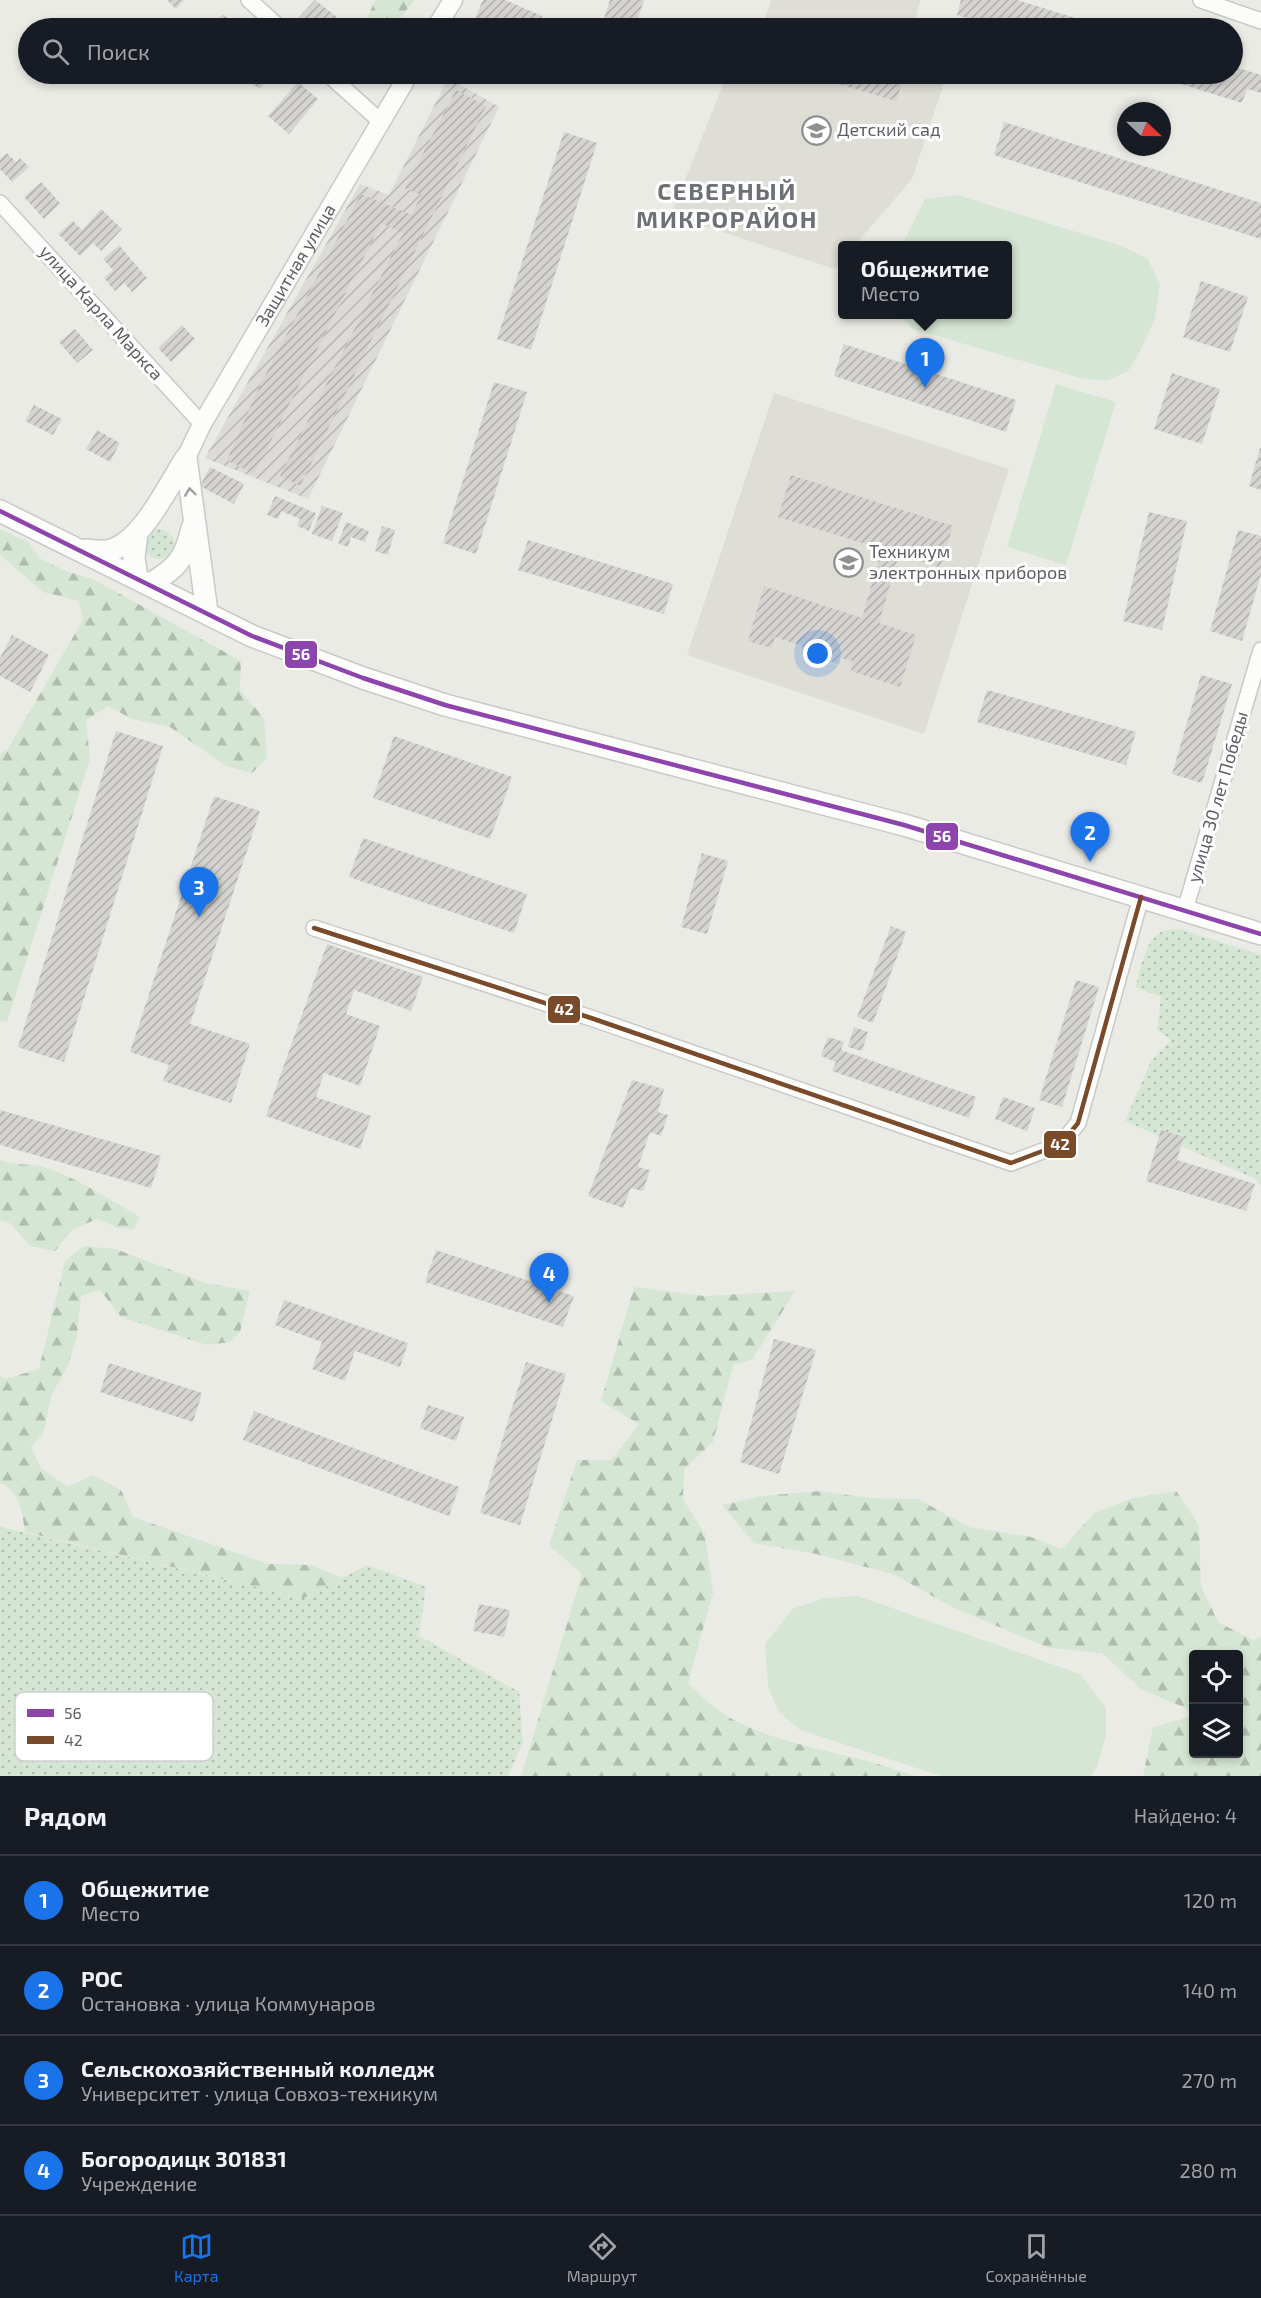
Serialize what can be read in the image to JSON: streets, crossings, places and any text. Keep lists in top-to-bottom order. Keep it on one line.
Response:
{"streets":{"street":["Защитная улица","улица Карла Маркса","улица 30 лет Победы"]},"crossings":[["Защитная улица","улица Карла Маркса"]],"districts":["СЕВЕРНЫЙ МИКРОРАЙОН"],"places":{"school or university":["Детский сад","Техникум электронных приборов"]},"lines":["transit line 56","transit line 42"],"legend":["56","42"],"north":"right","page":{"search":"Поиск","popup":["Общежитие","Место"],"pins":["1","2","3","4"],"heading":["Рядом","Найдено: 4"],"list":[{"mark":"1","name":"Общежитие","note":"Место","value":"120 m"},{"mark":"2","name":"РОС","note":"Остановка · улица Коммунаров","value":"140 m"},{"mark":"3","name":"Сельскохозяйственный колледж","note":"Университет · улица Совхоз-техникум","value":"270 m"},{"mark":"4","name":"Богородицк 301831","note":"Учреждение","value":"280 m"}],"nav":["Карта","Маршрут","Сохранённые"]}}
